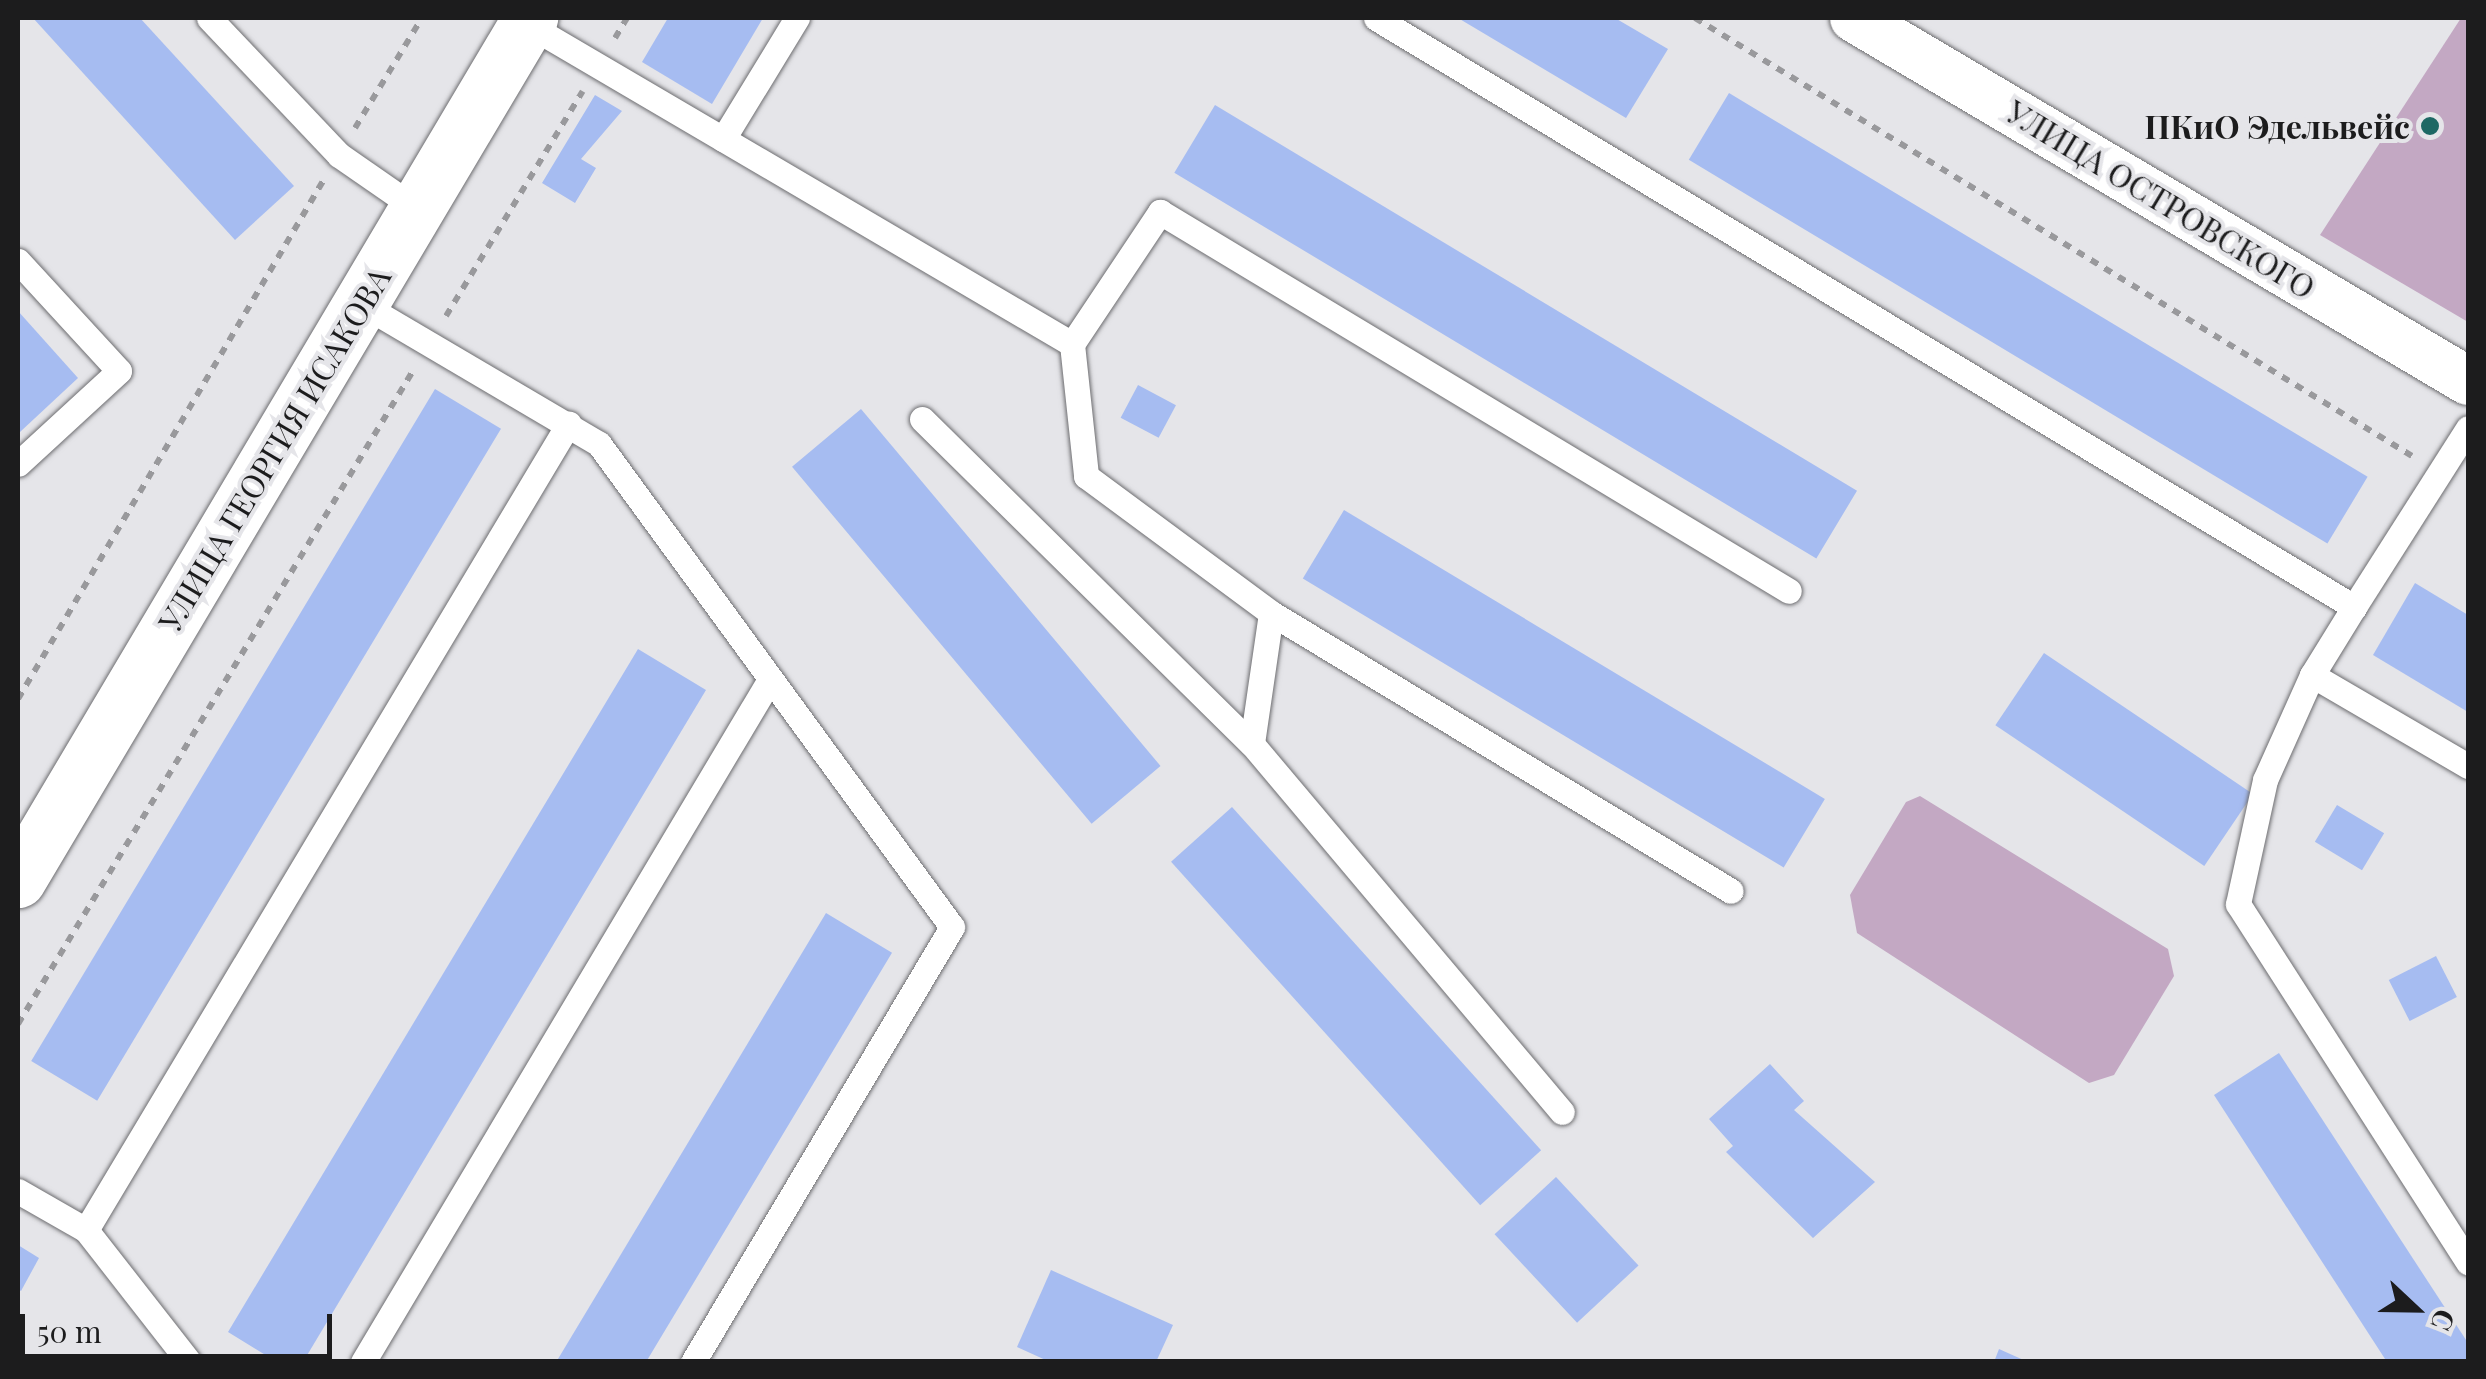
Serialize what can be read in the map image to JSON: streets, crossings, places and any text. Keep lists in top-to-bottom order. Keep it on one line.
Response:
{"streets":{"street":["УЛИЦА ОСТРОВСКОГО","УЛИЦА ГЕОРГИЯ ИСАКОВА"]},"places":["ПКиО Эдельвейс"],"scale_bar":"50 m","north":"right"}
